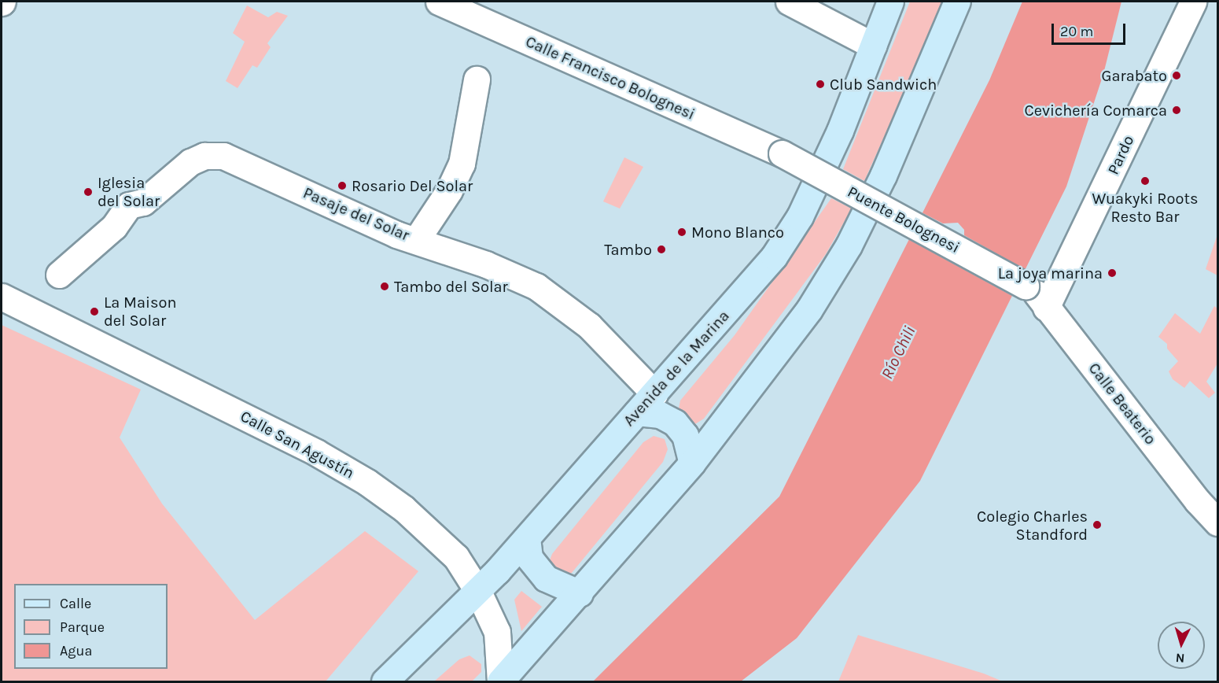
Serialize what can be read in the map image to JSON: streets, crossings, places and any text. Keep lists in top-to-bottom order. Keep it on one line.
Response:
{"streets":{"main road":["Avenida de la Marina"],"street":["Calle Francisco Bolognesi","Pardo","Pasaje del Solar","Puente Bolognesi","Calle Beaterio","Calle San Agustín"]},"crossings":[["Calle Francisco Bolognesi","Puente Bolognesi"],["Pardo","Calle Beaterio"],["Pasaje del Solar","Avenida de la Marina"],["Puente Bolognesi","Calle Beaterio"],["Avenida de la Marina","Calle San Agustín"]],"water":["Río Chili"],"places":["Garabato","Club Sandwich","Cevichería Comarca","Wuakyki Roots Resto Bar","Rosario Del Solar","Iglesia del Solar","Mono Blanco","Tambo","La joya marina","Tambo del Solar","La Maison del Solar","Colegio Charles Standford"],"legend":["Calle","Parque","Agua"],"scale_bar":"20 m","north":"bottom"}
